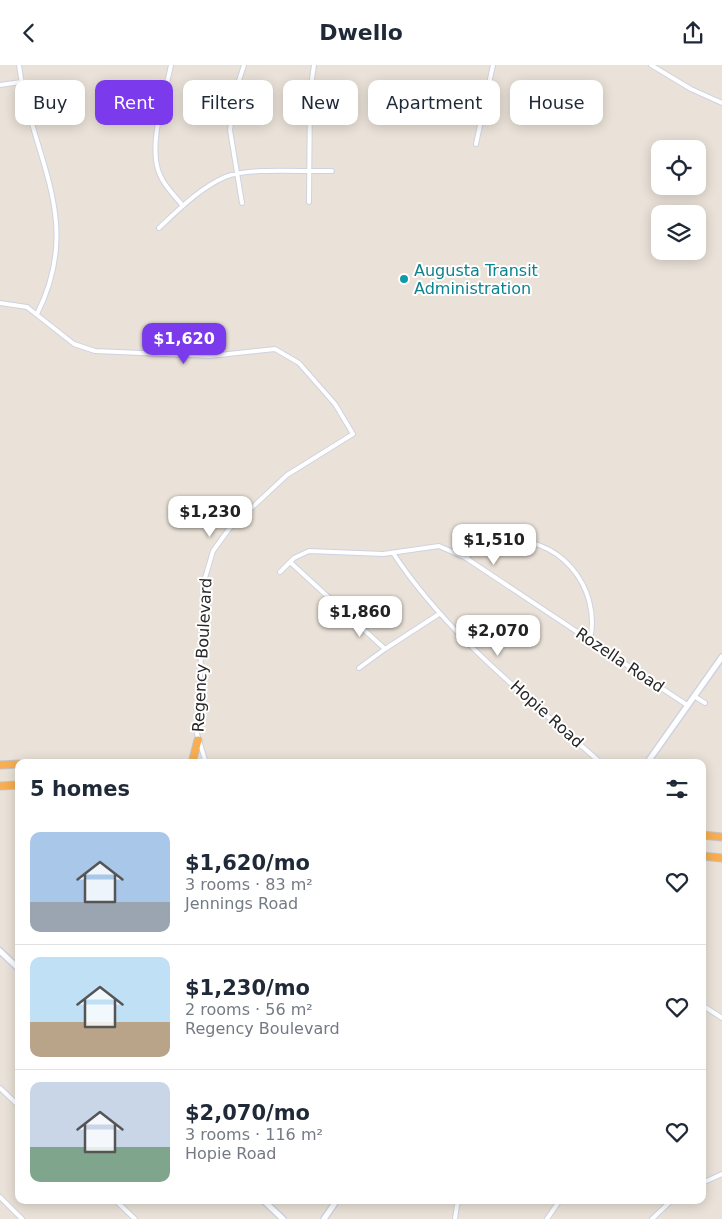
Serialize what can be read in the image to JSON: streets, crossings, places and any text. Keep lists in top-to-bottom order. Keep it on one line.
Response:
{"streets":{"street":["Regency Boulevard","Rozella Road","Hopie Road"]},"crossings":[["Rozella Road","Hopie Road"]],"places":["Augusta Transit Administration"],"page":{"header":"Dwello","chip":["Buy","Rent","Filters","New","Apartment","House"],"price":["$1,620","$1,230","$1,510","$1,860","$2,070"],"heading":"5 homes","list":[{"name":"$1,620/mo","note":"3 rooms · 83 m² · Jennings Road"},{"name":"$1,230/mo","note":"2 rooms · 56 m² · Regency Boulevard"},{"name":"$2,070/mo","note":"3 rooms · 116 m² · Hopie Road"}]}}
